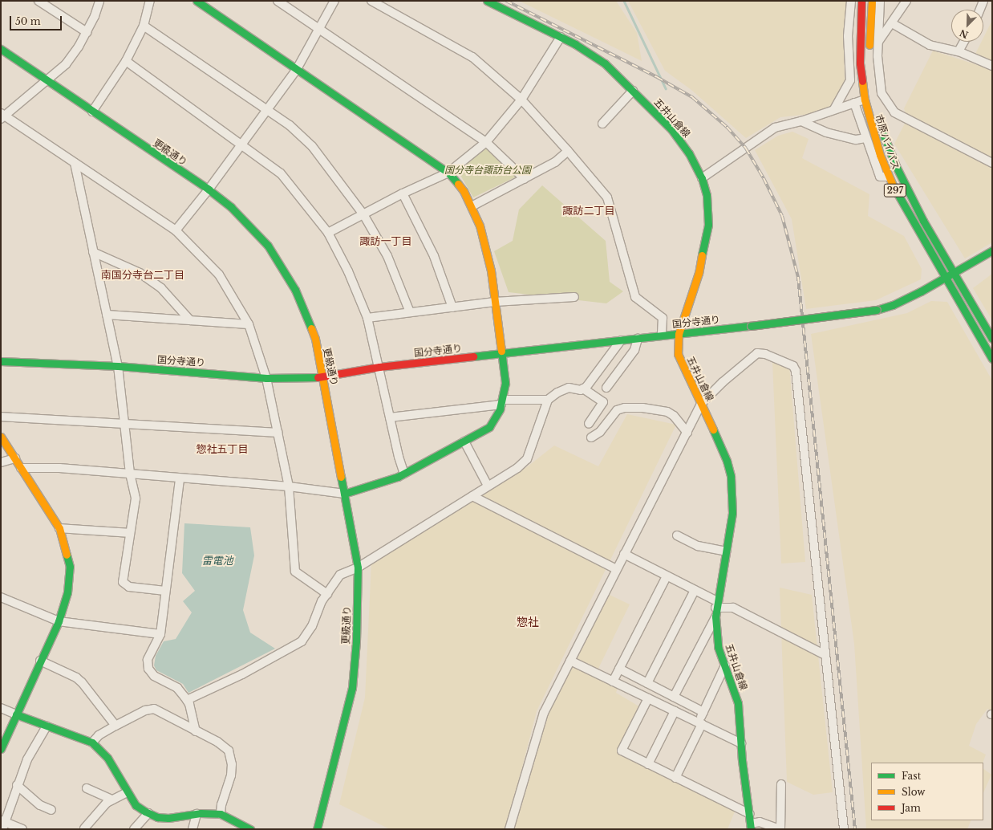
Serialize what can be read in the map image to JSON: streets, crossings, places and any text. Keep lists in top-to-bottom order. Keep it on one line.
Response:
{"streets":{"main road":["五井山倉線","市原バイパス","更級通り","297","国分寺通り"]},"crossings":[["五井山倉線","国分寺通り"],["市原バイパス","国分寺通り"],["更級通り","国分寺通り"]],"districts":["諏訪二丁目","諏訪一丁目","南国分寺台二丁目","惣社五丁目","惣社"],"water":["雷電池"],"parks":["国分寺台諏訪台公園"],"legend":["Fast","Slow","Jam"],"scale_bar":"50 m","north":"bottom left"}
